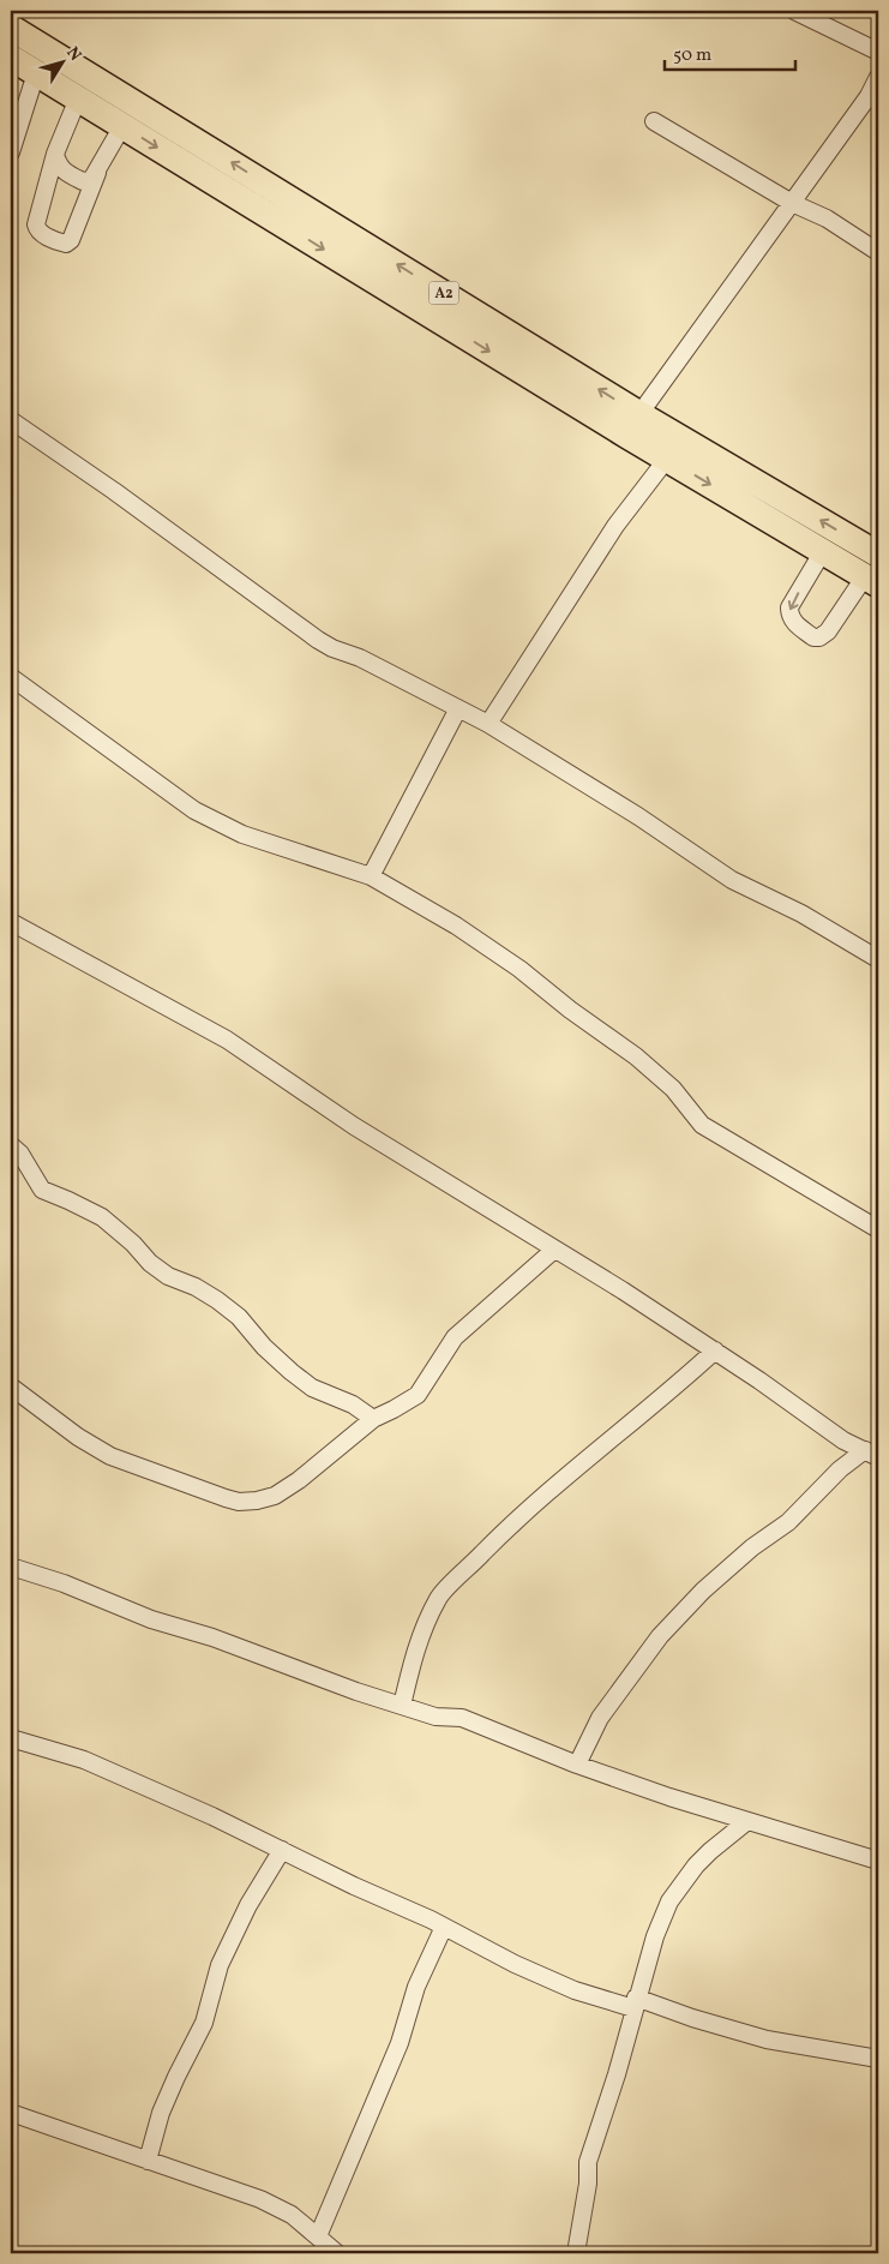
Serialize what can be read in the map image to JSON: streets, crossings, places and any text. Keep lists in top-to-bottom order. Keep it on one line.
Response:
{"streets":{"highway":["A2"]},"scale_bar":"50 m","north":"top right"}
